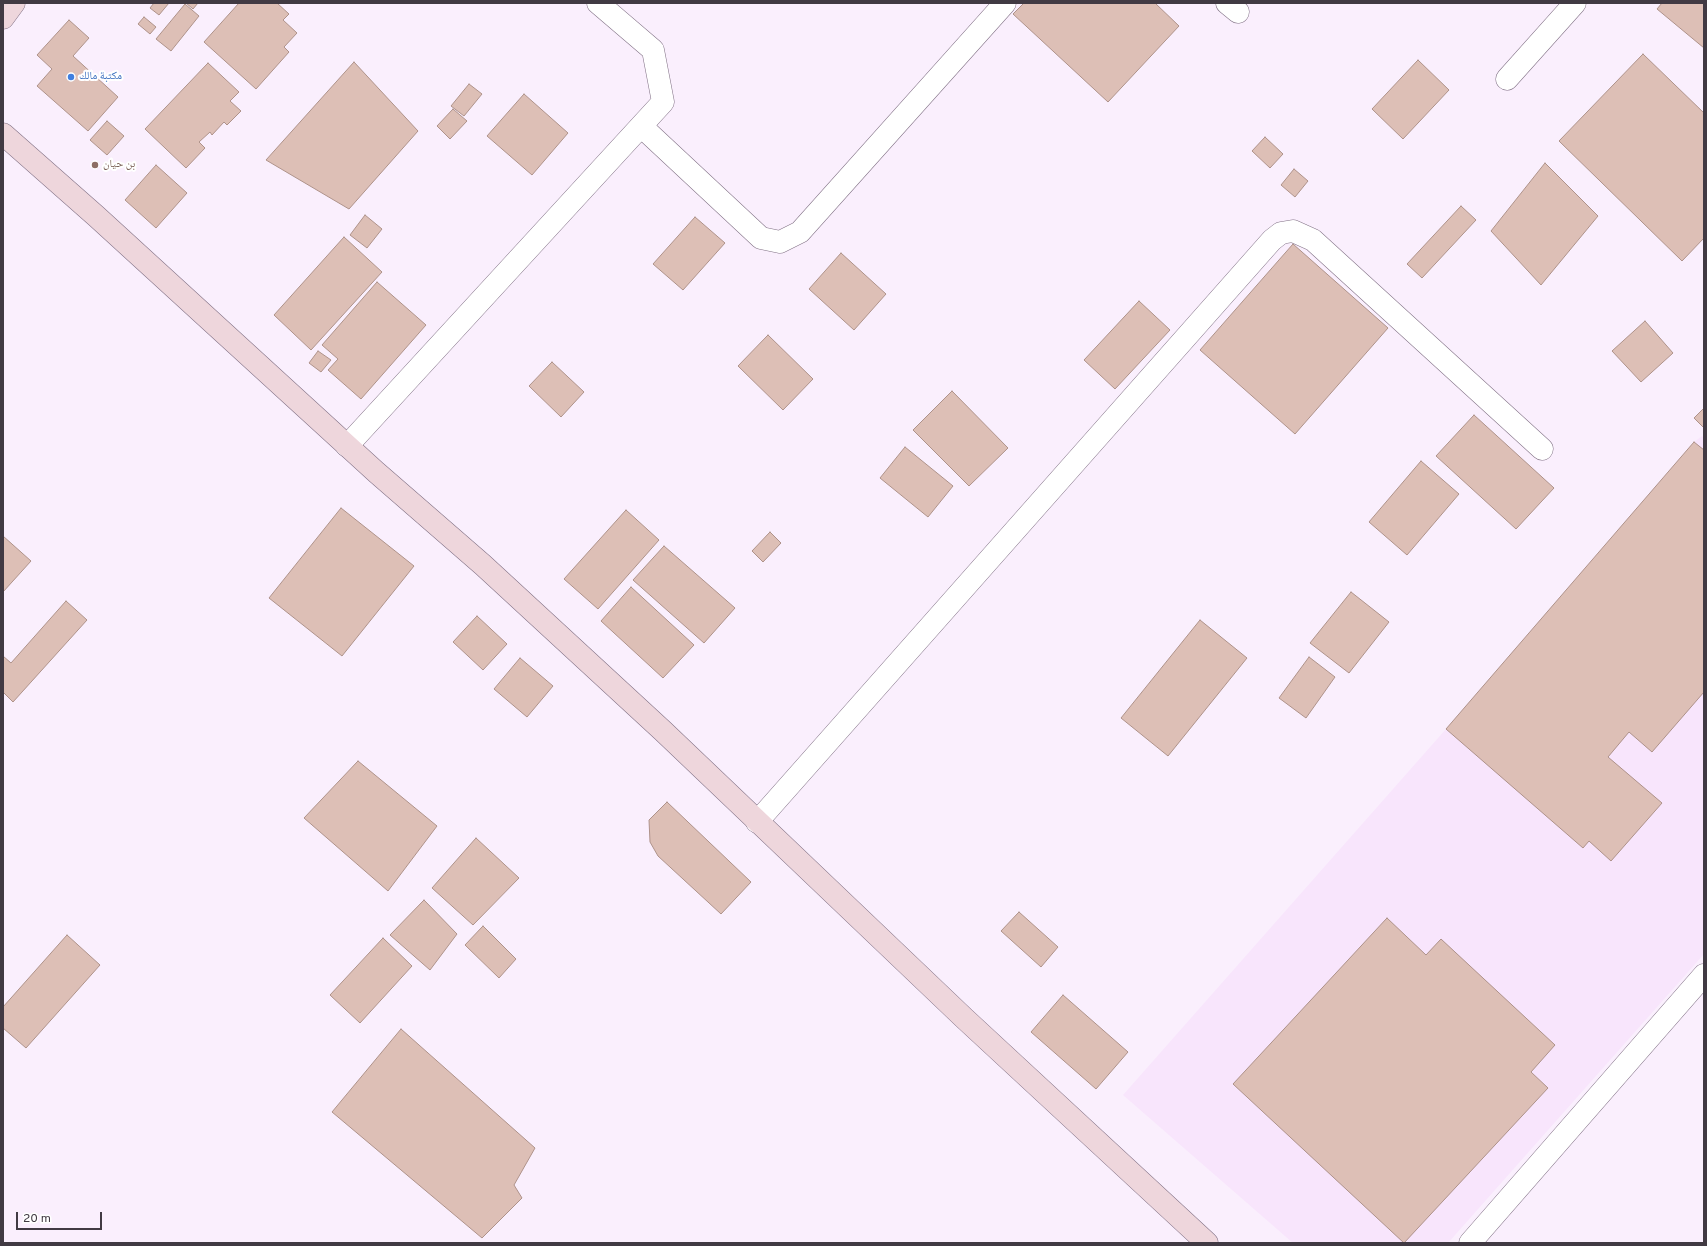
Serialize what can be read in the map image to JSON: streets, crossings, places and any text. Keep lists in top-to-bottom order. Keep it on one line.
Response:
{"places":["مكتبة مالك","بن حيان"],"scale_bar":"20 m"}
